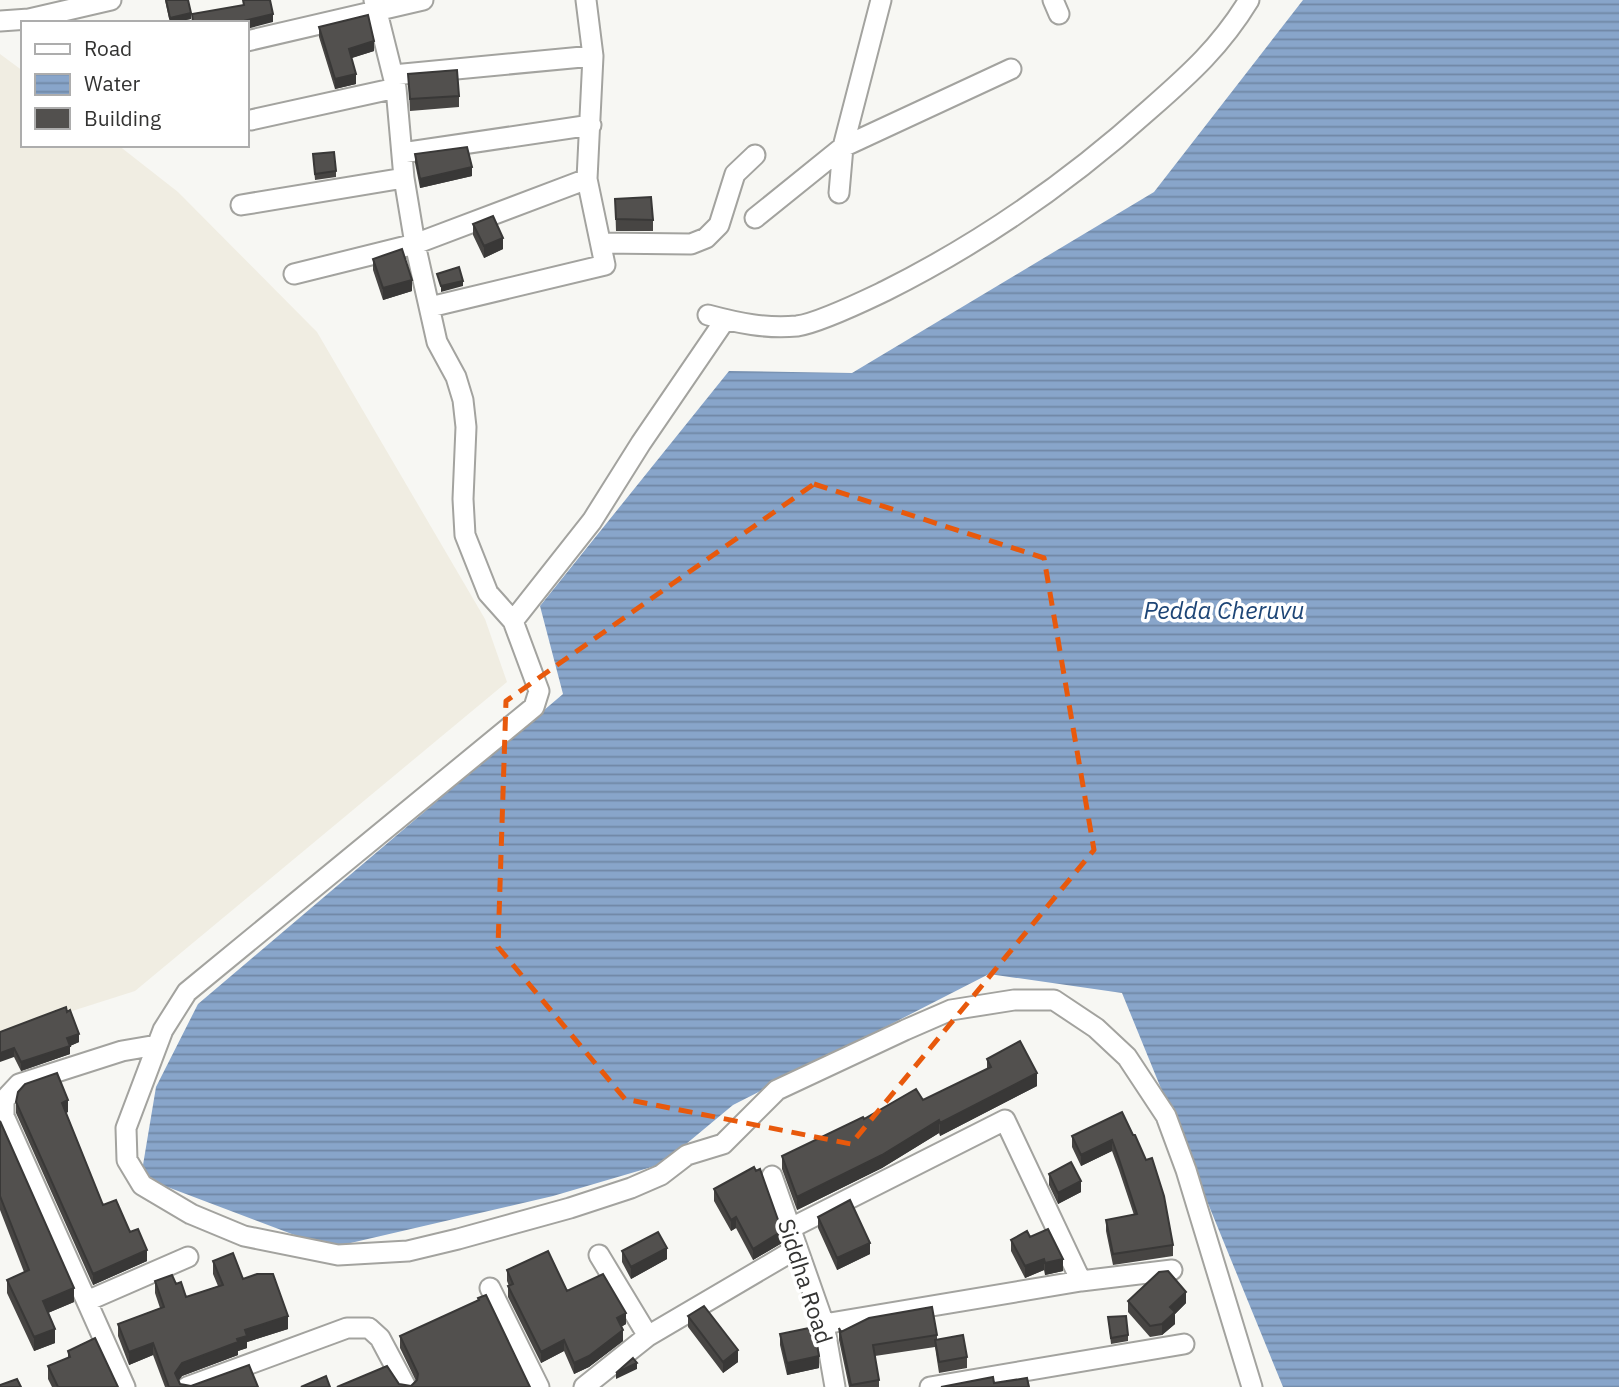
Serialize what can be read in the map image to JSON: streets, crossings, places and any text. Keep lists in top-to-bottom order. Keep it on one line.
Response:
{"streets":{"street":["Siddha Road"]},"water":["Pedda Cheruvu"],"legend":["Road","Water","Building"]}
